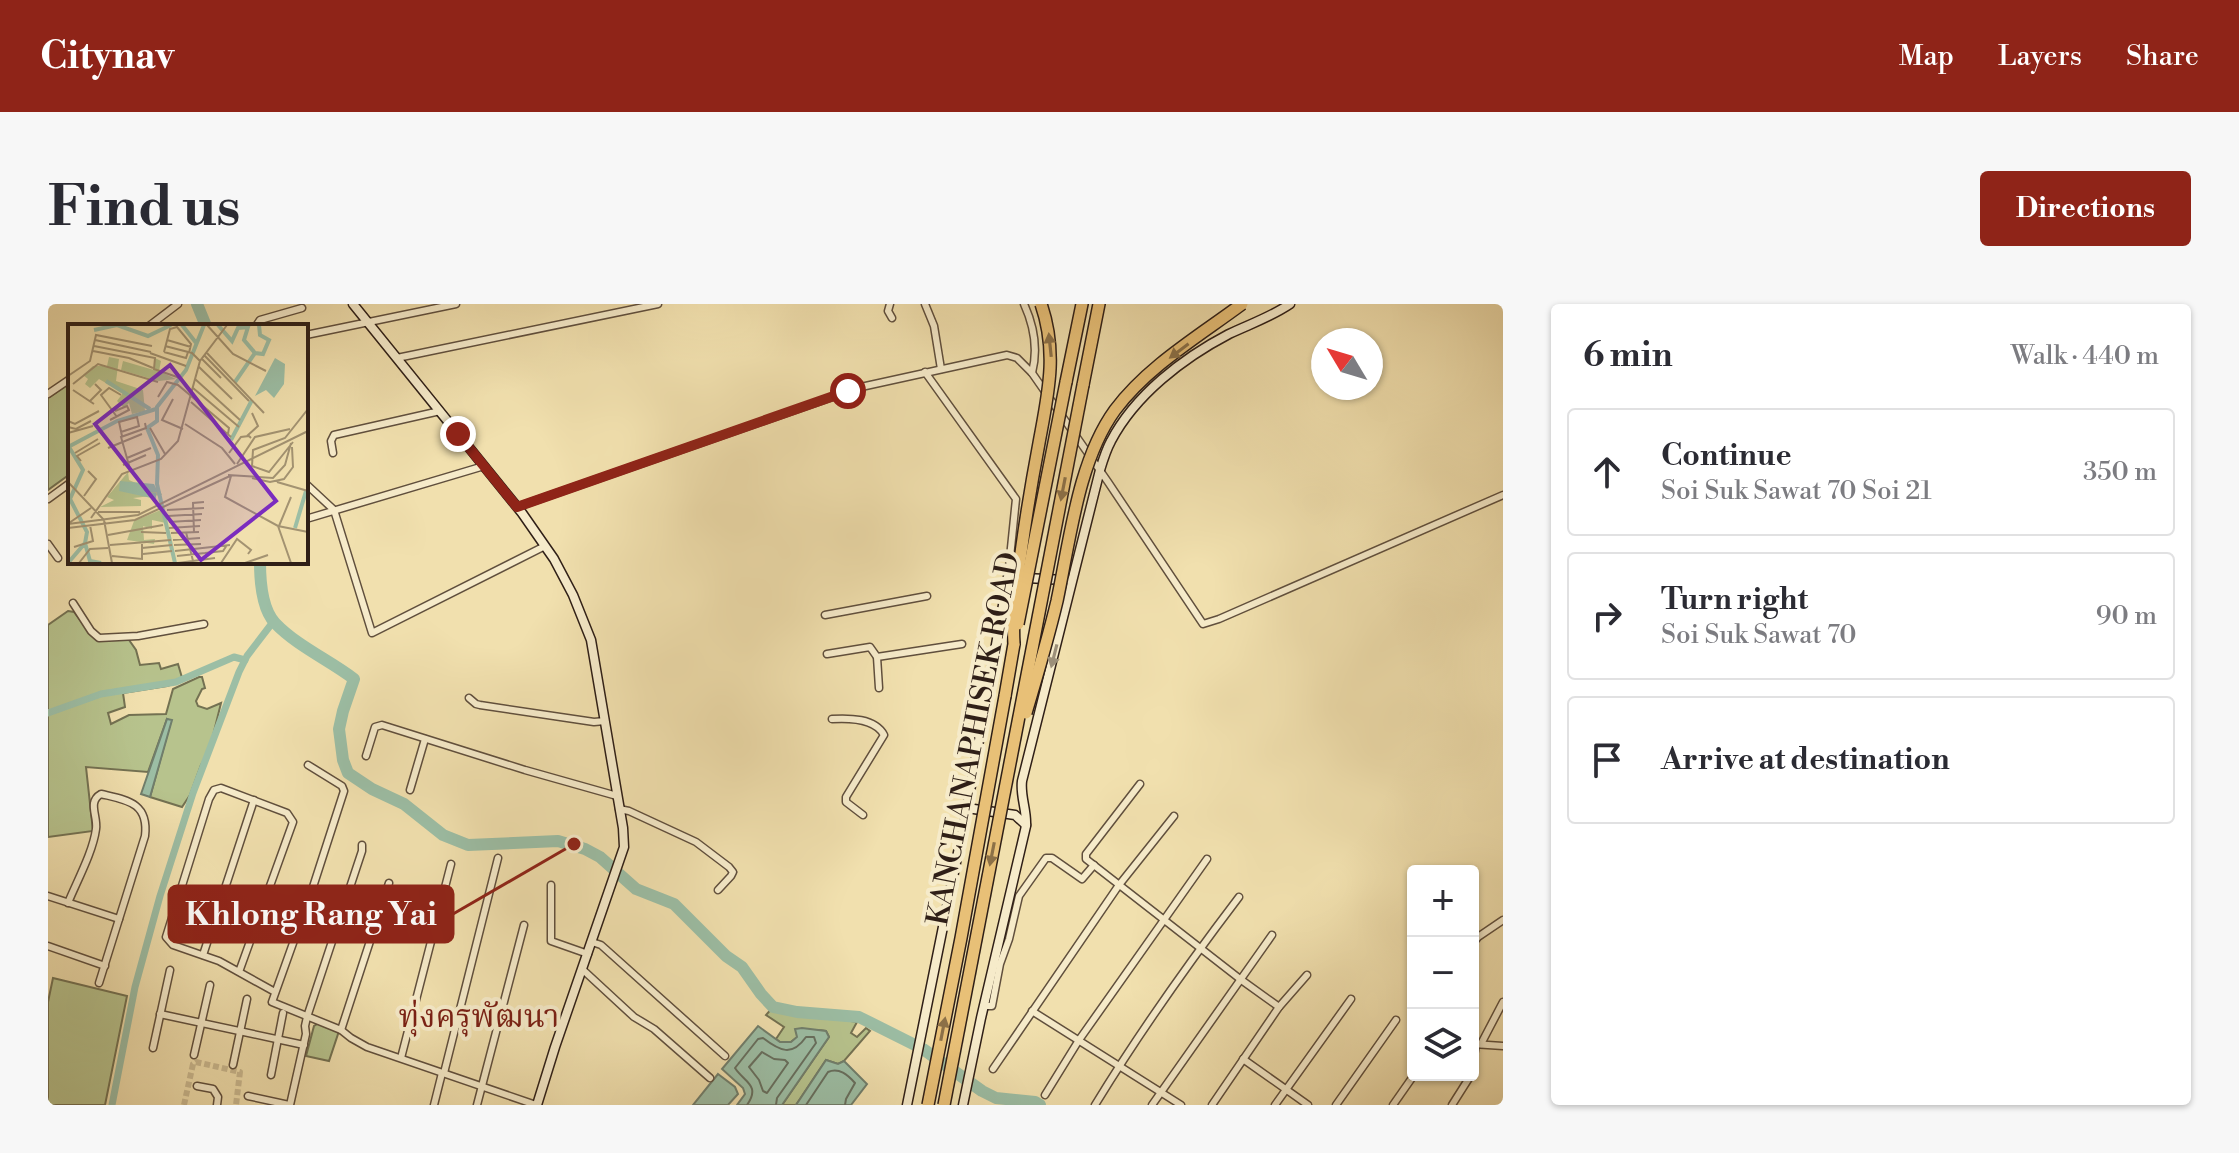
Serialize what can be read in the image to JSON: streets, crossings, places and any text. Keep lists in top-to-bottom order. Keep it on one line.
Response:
{"streets":{"highway":["KANCHANAPHISEK ROAD"]},"districts":["ทุ่งครุพัฒนา"],"places":["Khlong Rang Yai"],"north":"top left","page":{"header":"Citynav","nav":["Map","Layers","Share"],"buttons":"Directions","title":"Find us","heading":["6 min","Walk · 440 m"],"list":[["Continue","Soi Suk Sawat 70 Soi 21","350 m"],["Turn right","Soi Suk Sawat 70","90 m"],"Arrive at destination"],"map_buttons":["+","−"]}}
